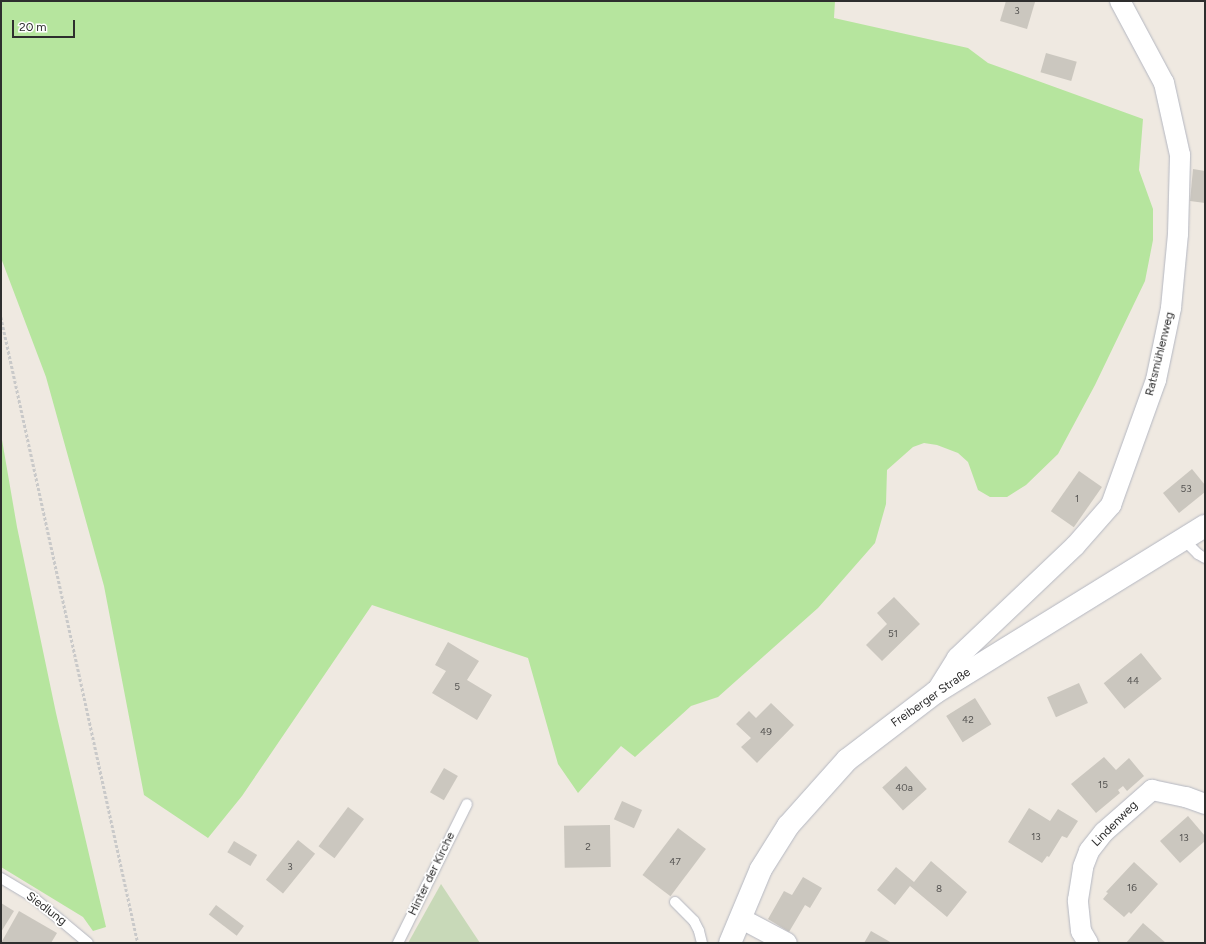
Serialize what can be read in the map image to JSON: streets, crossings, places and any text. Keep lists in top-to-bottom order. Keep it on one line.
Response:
{"streets":{"street":["Ratsmühlenweg","Freiberger Straße","Lindenweg"],"lane":["Hinter der Kirche","Siedlung"]},"crossings":[["Ratsmühlenweg","Freiberger Straße"]],"house_numbers":["3","53","1","51","44","5","42","49","15","40a","13","13","2","47","3","16","8"],"scale_bar":"20 m"}
